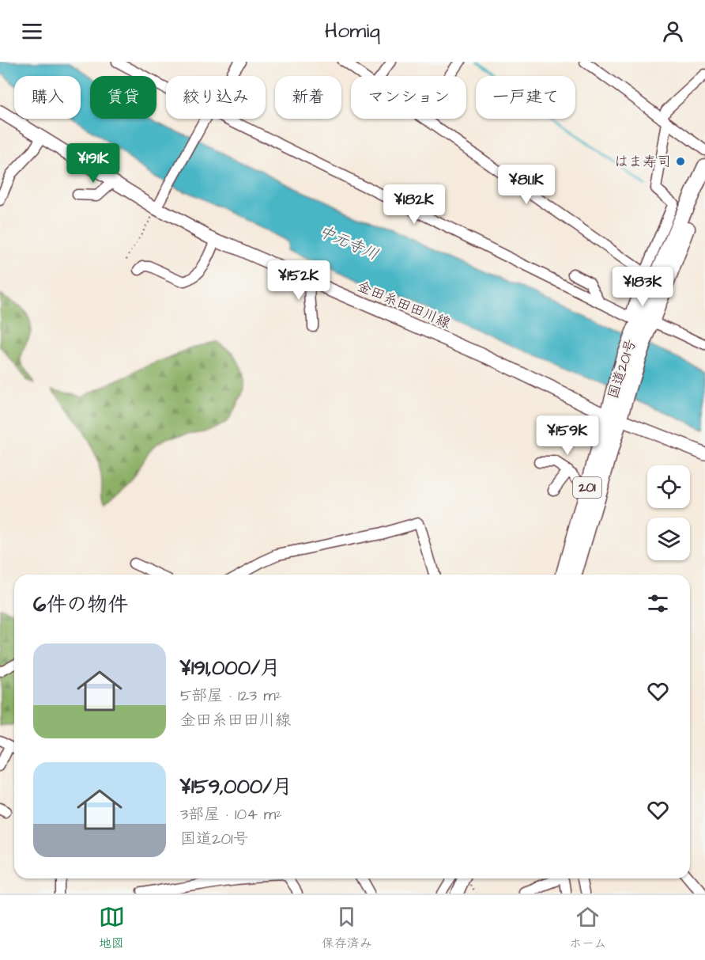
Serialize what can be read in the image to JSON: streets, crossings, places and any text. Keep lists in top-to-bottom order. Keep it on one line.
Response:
{"streets":{"highway":["国道201号","201"],"main road":["金田糸田田川線"]},"crossings":[["金田糸田田川線","国道201号"]],"water":["中元寺川"],"places":["はま寿司"],"page":{"header":"Homiq","chip":["購入","賃貸","絞り込み","新着","マンション","一戸建て"],"price":["¥191K","¥81.1K","¥182K","¥152K","¥183K","¥159K"],"heading":"6件の物件","list":[{"name":"¥191,000/月","note":"5部屋 · 123 m² · 金田糸田田川線"},{"name":"¥159,000/月","note":"3部屋 · 104 m² · 国道201号"}],"tabs":["地図","保存済み","ホーム"]}}
